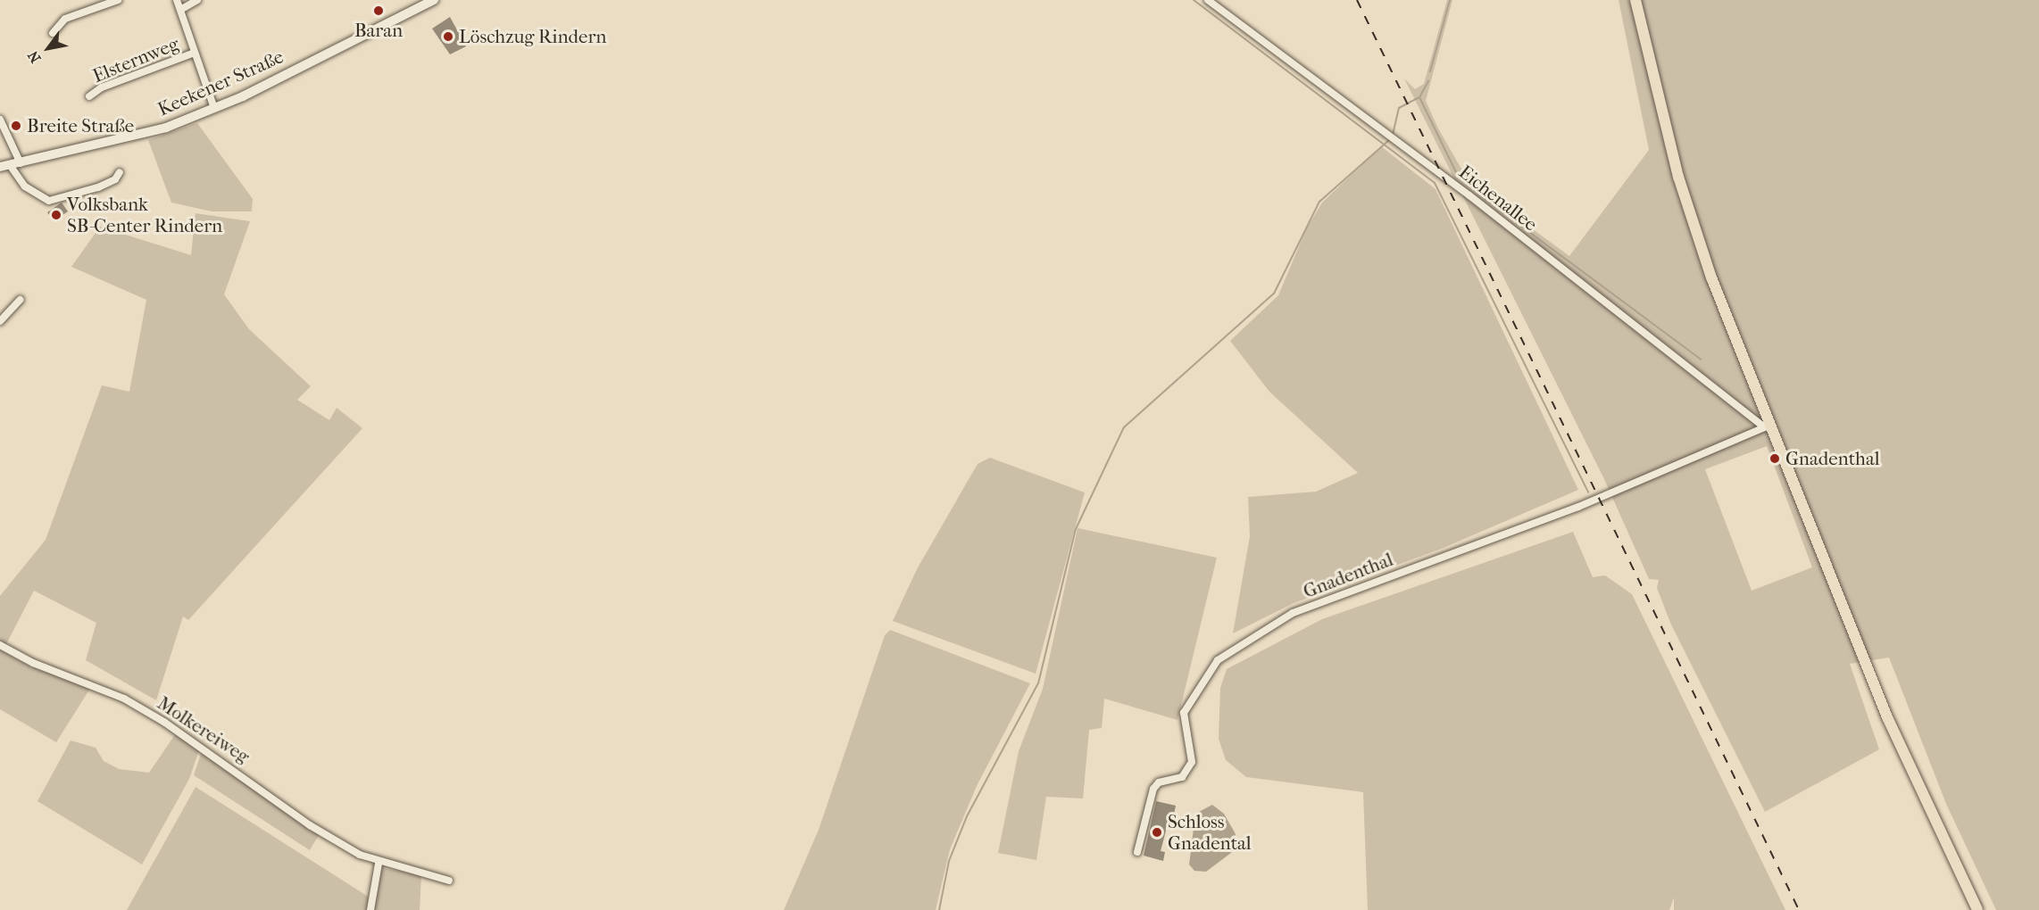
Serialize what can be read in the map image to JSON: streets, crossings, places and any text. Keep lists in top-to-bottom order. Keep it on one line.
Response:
{"streets":{"main road":["Keekener Straße"],"street":["Elsternweg","Eichenallee","Gnadenthal","Molkereiweg"]},"crossings":[["Eichenallee","Gnadenthal"]],"places":["Baran","Löschzug Rindern","Breite Straße","Volksbank SB-Center Rindern","Gnadenthal","Schloss Gnadental"],"north":"bottom left"}
